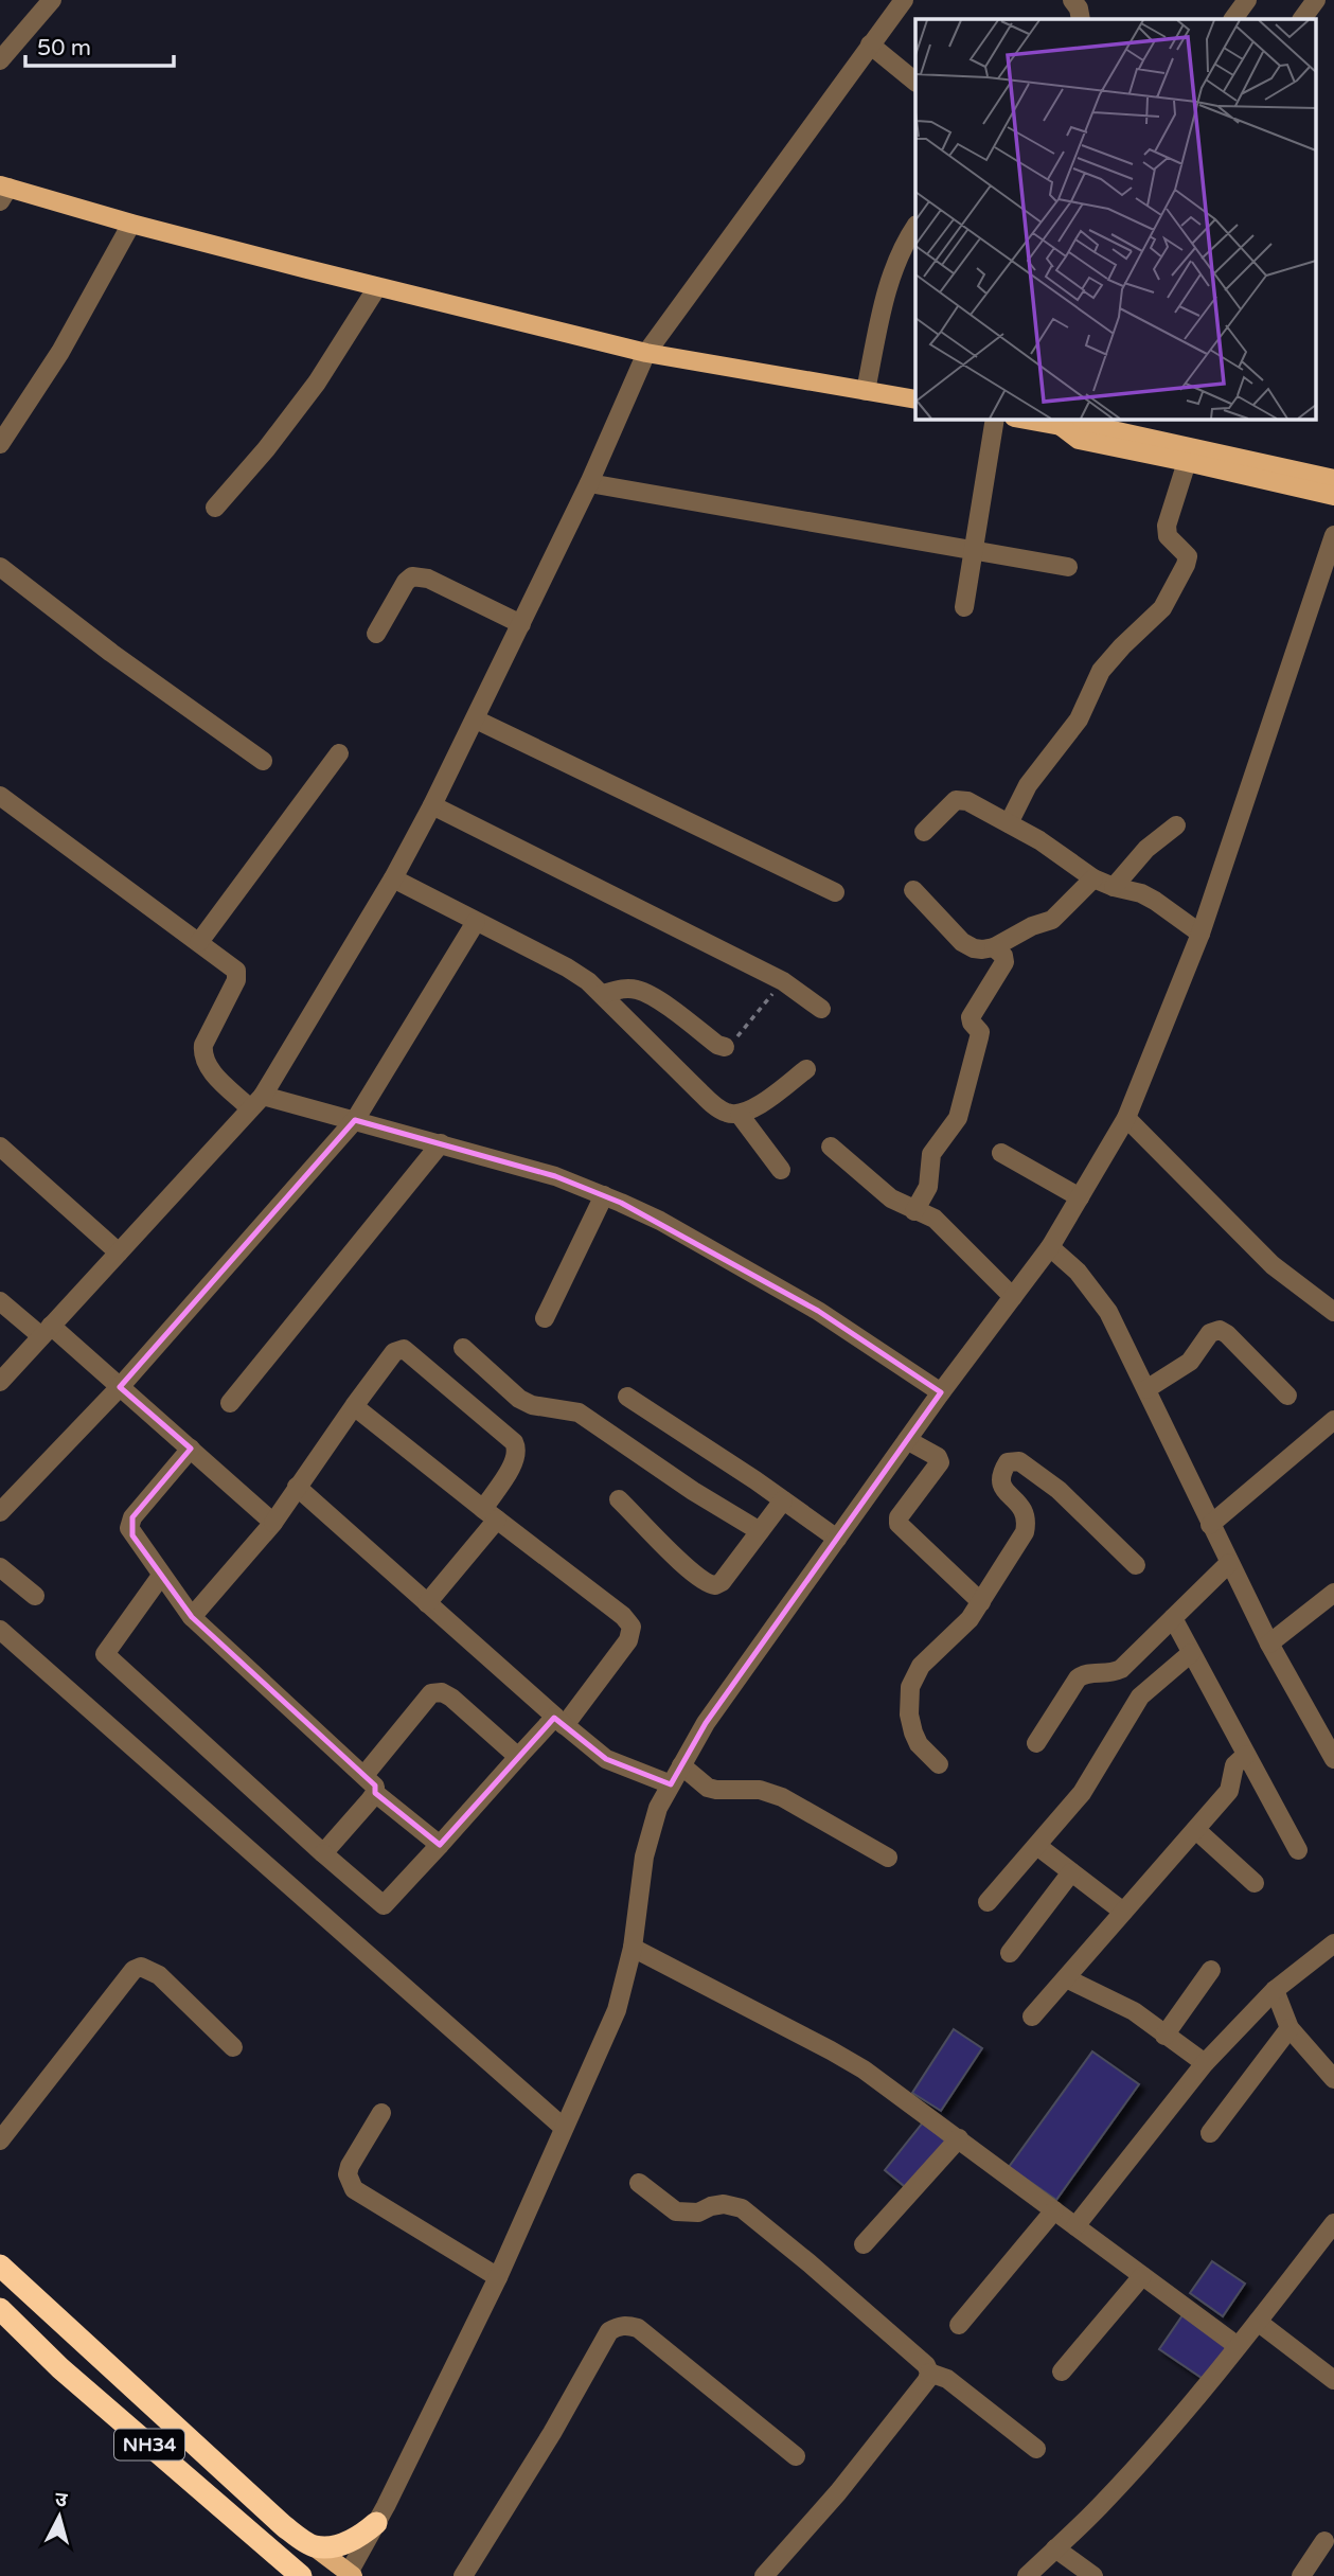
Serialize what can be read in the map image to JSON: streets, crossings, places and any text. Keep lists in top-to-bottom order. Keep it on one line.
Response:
{"streets":{"highway":["NH34"]},"scale_bar":"50 m","north":"top"}
